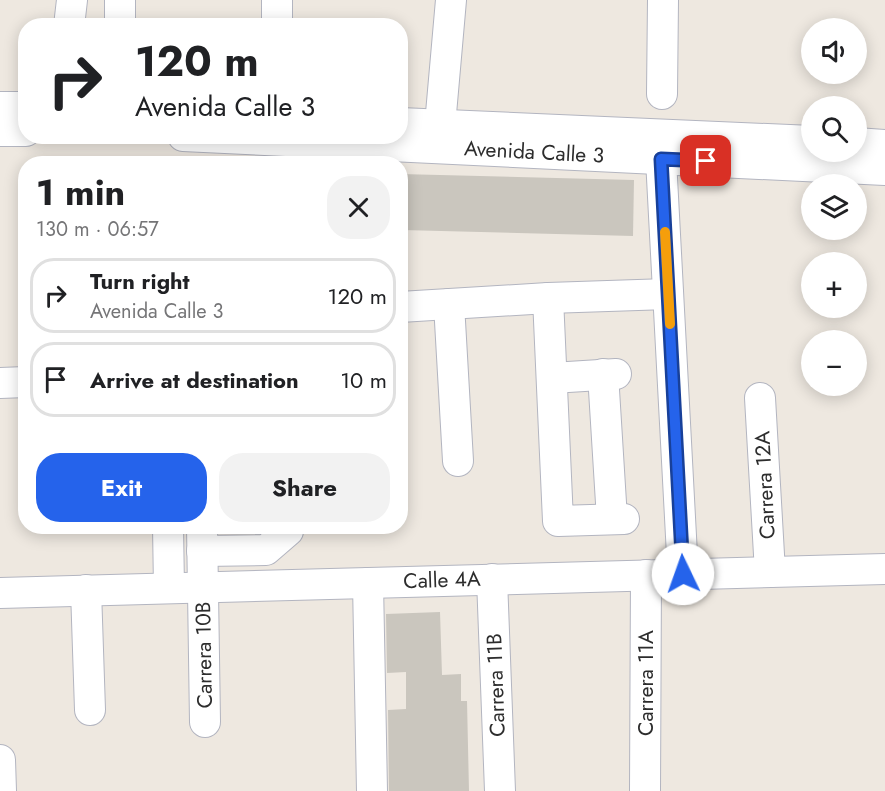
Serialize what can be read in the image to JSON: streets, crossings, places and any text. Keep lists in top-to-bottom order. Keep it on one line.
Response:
{"streets":{"street":["Avenida Calle 3","Carrera 12A","Calle 4A","Carrera 10B","Carrera 11A","Carrera 11B"]},"crossings":[["Carrera 12A","Calle 4A"],["Calle 4A","Carrera 10B"],["Calle 4A","Carrera 11A"],["Calle 4A","Carrera 11B"]],"page":{"map_buttons":["+","−"],"turn":["120 m","Avenida Calle 3"],"heading":["1 min","130 m · 06:57"],"list":[{"name":"Turn right","note":"Avenida Calle 3","value":"120 m"},{"name":"Arrive at destination","value":"10 m"}],"buttons":["Exit","Share"]}}
